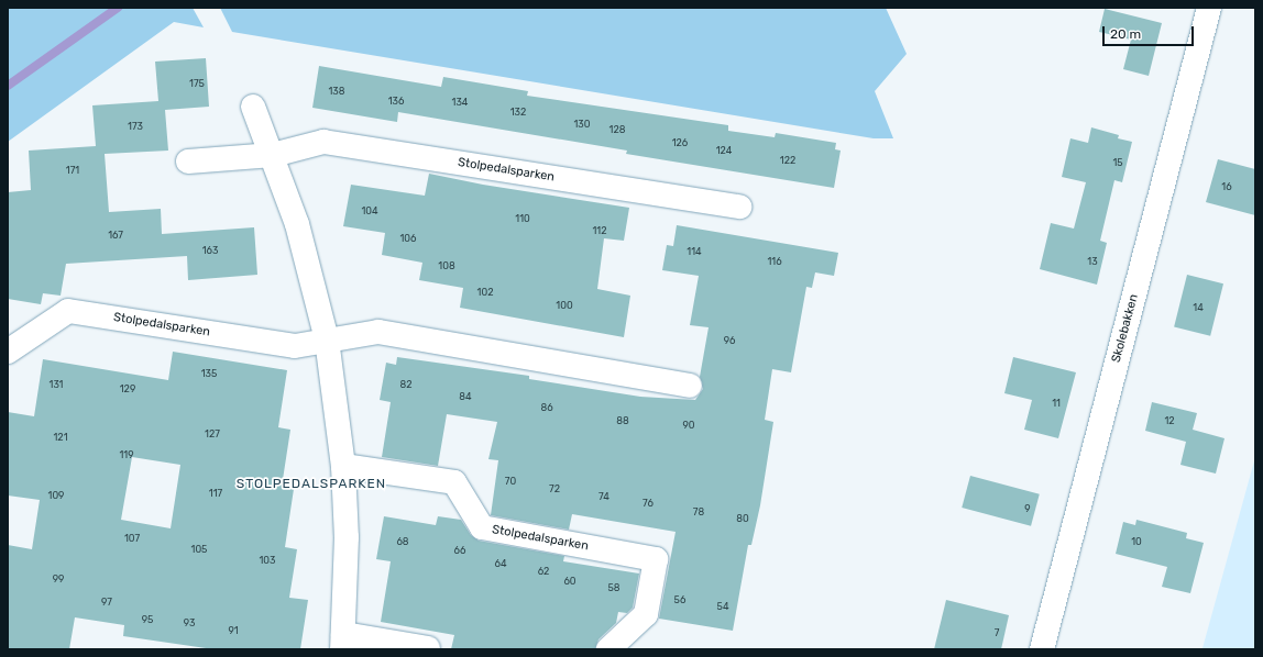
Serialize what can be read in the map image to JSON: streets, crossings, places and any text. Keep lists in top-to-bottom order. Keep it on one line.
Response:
{"streets":{"street":["Stolpedalsparken","Skolebakken"]},"districts":["STOLPEDALSPARKEN"],"house_numbers":["175","138","136","134","132","130","173","128","126","124","122","15","171","16","104","110","112","167","106","163","114","116","13","108","102","100","14","96","135","131","82","129","84","11","86","88","12","90","127","121","119","70","72","117","109","74","76","9","78","80","107","68","10","105","66","103","64","62","99","60","58","56","97","54","95","93","91","7"],"scale_bar":"20 m"}
